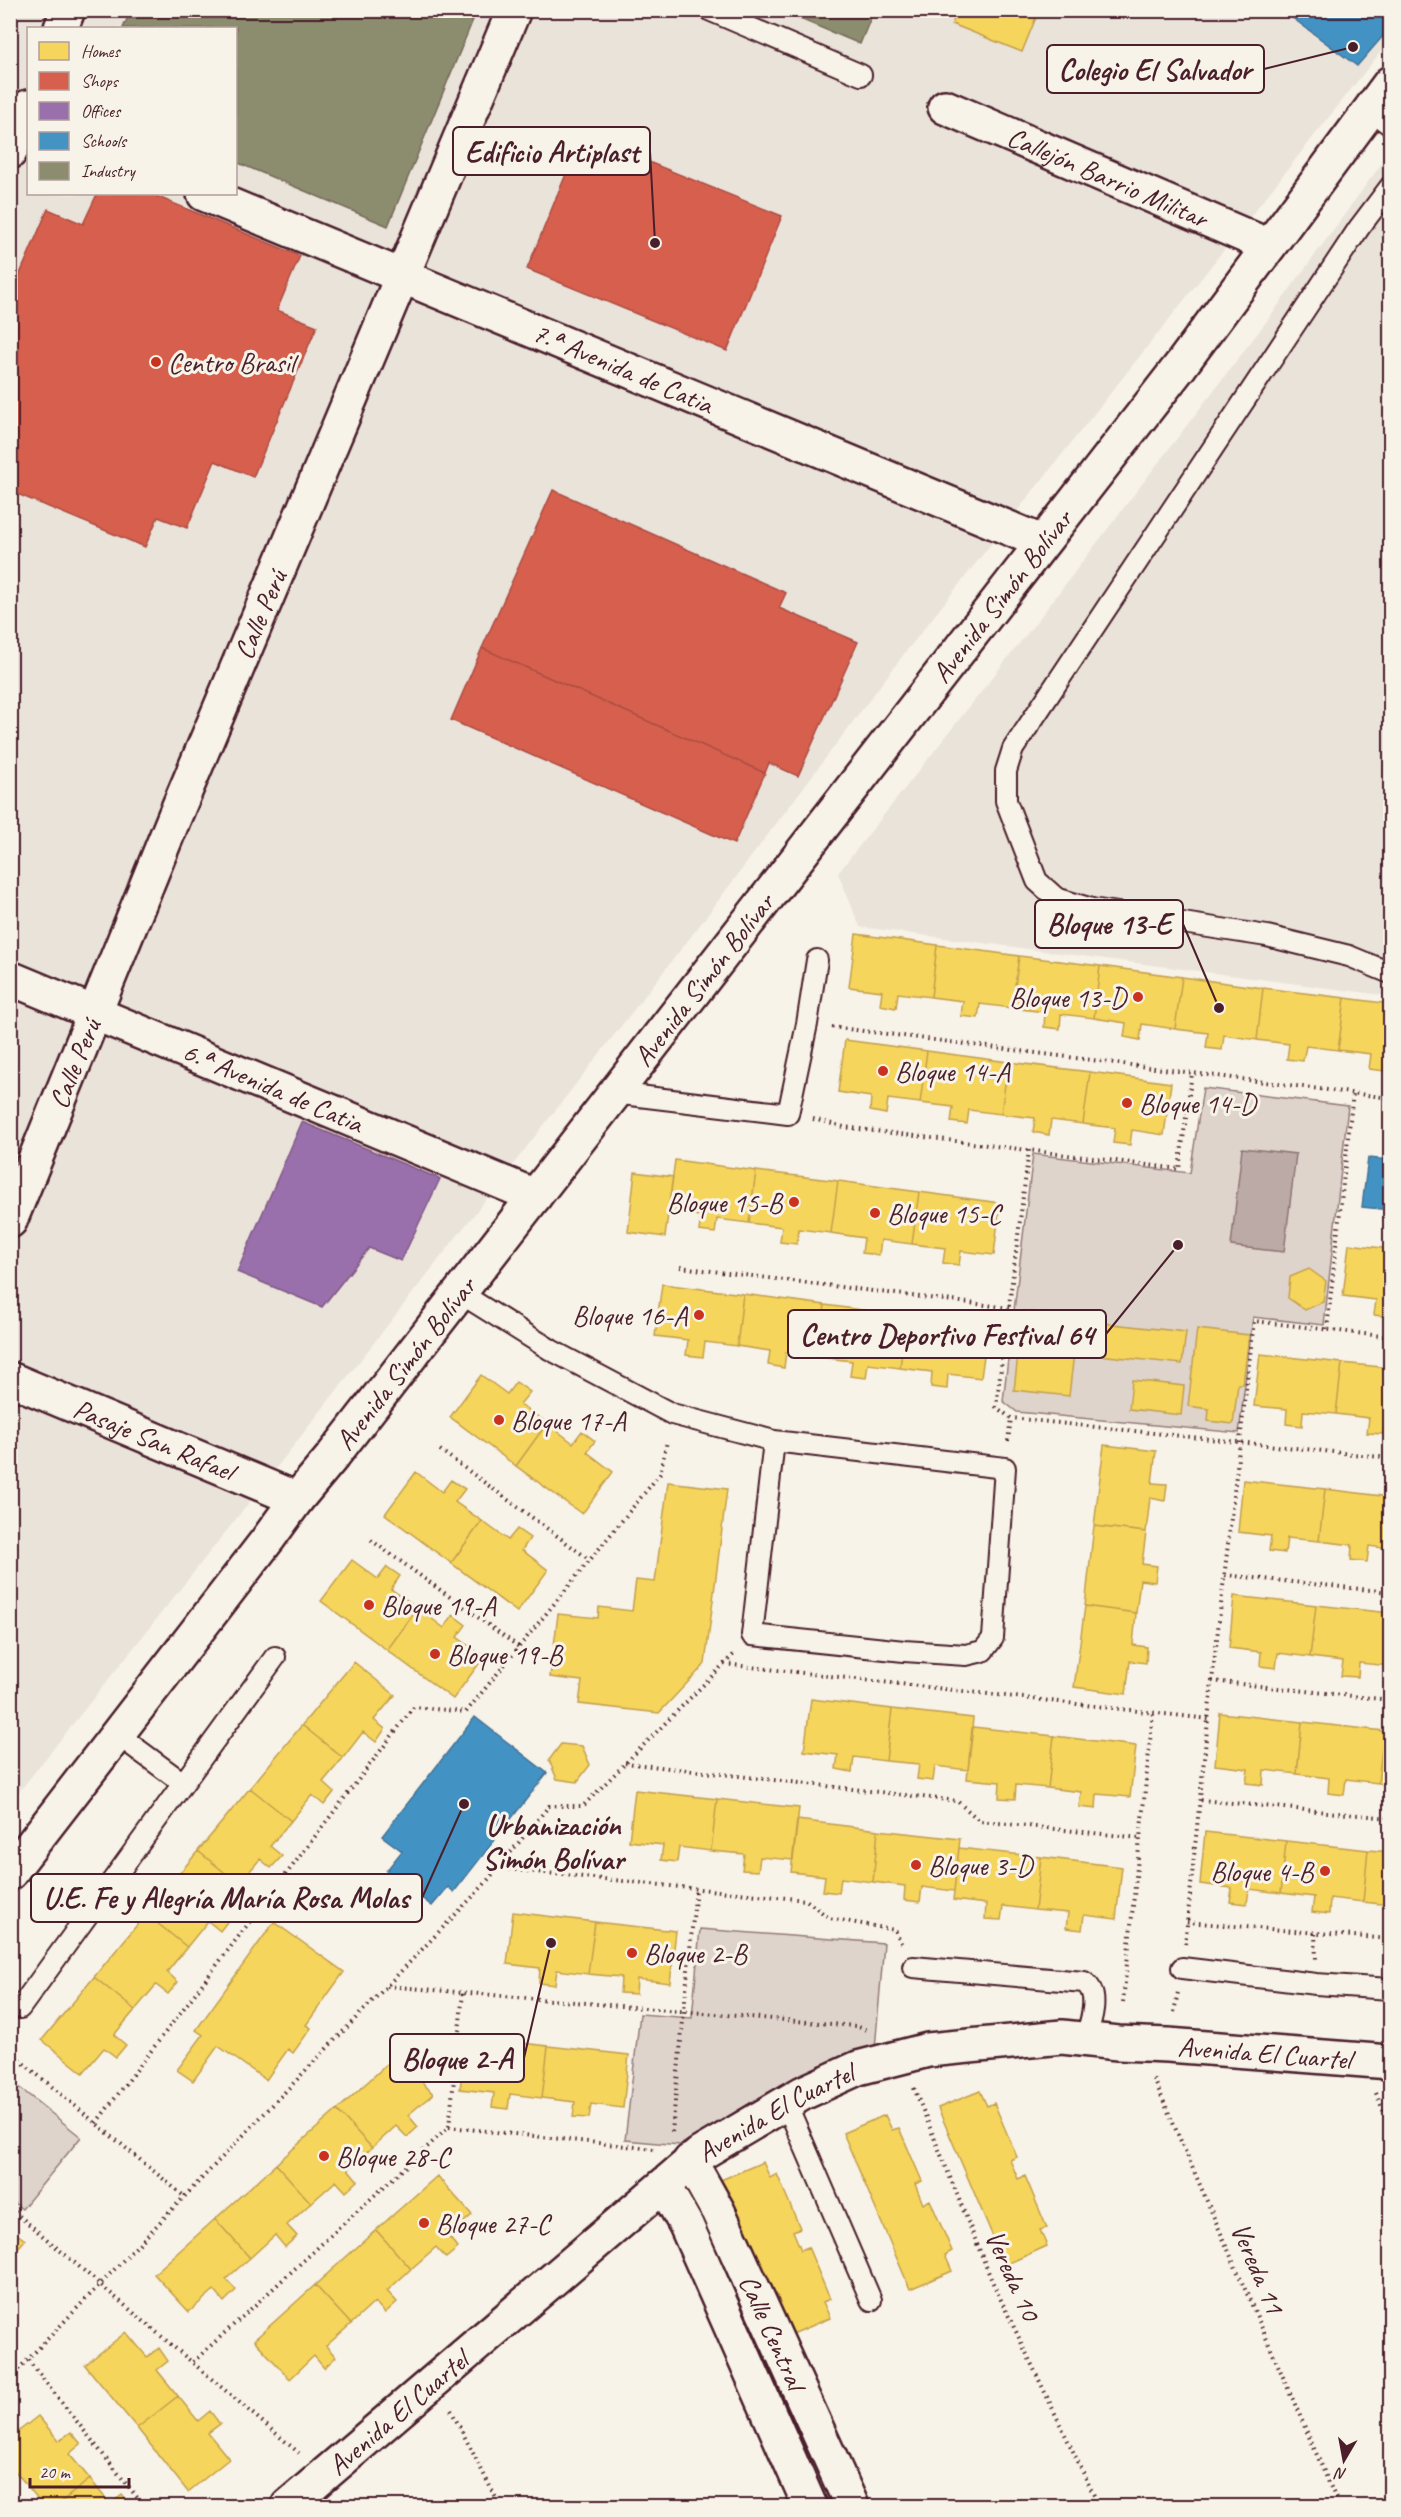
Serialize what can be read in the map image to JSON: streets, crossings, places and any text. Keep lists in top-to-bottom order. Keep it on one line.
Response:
{"streets":{"street":["Callejón Barrio Militar","7.ª Avenida de Catia","Avenida Simón Bolívar","Calle Perú","6.ª Avenida de Catia","Pasaje San Rafael","Avenida El Cuartel","Calle Central"],"path":["Vereda 11","Vereda 10"]},"crossings":[["Callejón Barrio Militar","Avenida Simón Bolívar"],["7.ª Avenida de Catia","Avenida Simón Bolívar"],["7.ª Avenida de Catia","Calle Perú"],["Avenida Simón Bolívar","6.ª Avenida de Catia"],["Avenida Simón Bolívar","Pasaje San Rafael"],["Calle Perú","6.ª Avenida de Catia"],["Avenida El Cuartel","Vereda 11"],["Avenida El Cuartel","Vereda 10"],["Avenida El Cuartel","Calle Central"]],"districts":["Urbanización Simón Bolívar"],"places":["Colegio El Salvador","Edificio Artiplast","Centro Brasil","Bloque 13-D","Bloque 13-E","Bloque 14-A","Bloque 14-D","Bloque 15-B","Bloque 15-C","Centro Deportivo Festival 64","Bloque 16-A","Bloque 17-A","Bloque 19-A","Bloque 19-B","U.E. Fe y Alegría María Rosa Molas","Bloque 3-D","Bloque 4-B","Bloque 2-A","Bloque 2-B","Bloque 28-C","Bloque 27-C"],"legend":["Homes","Shops","Offices","Schools","Industry"],"scale_bar":"20 m","north":"bottom"}
